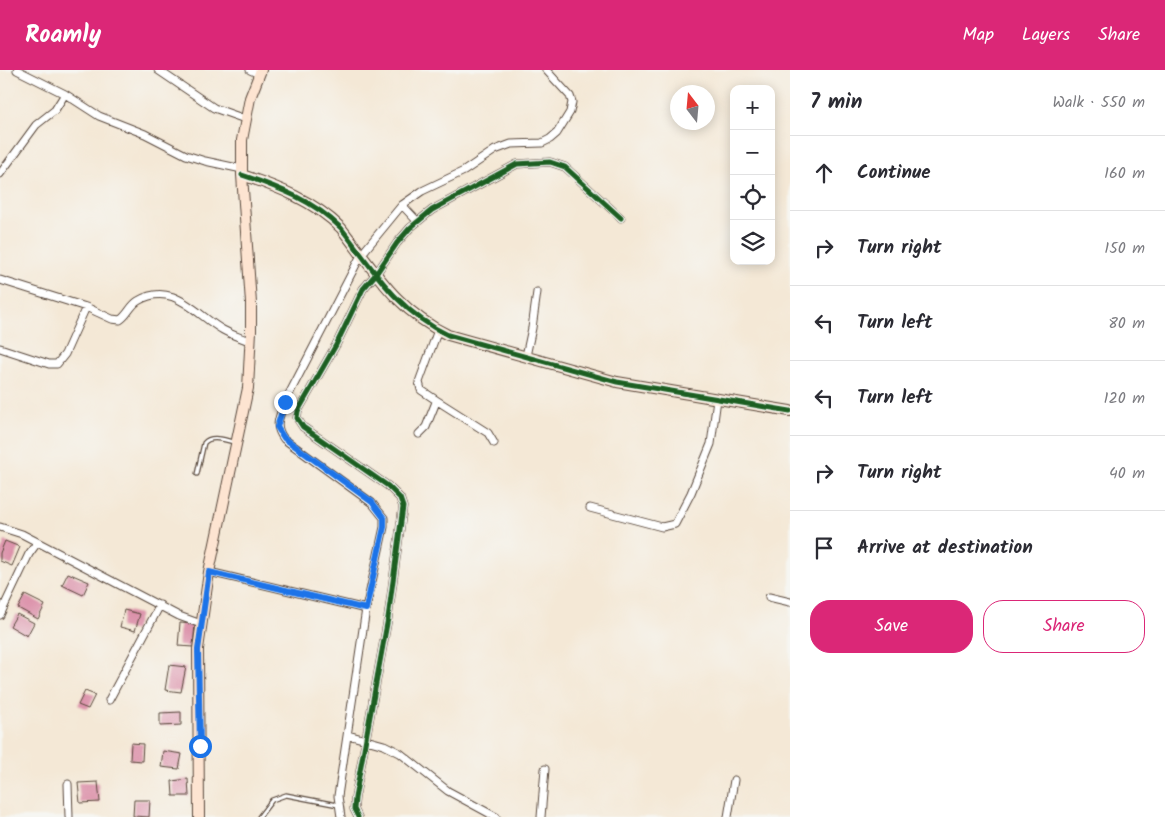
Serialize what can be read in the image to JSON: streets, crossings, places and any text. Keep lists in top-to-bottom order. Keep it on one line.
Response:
{"north":"top","page":{"header":"Roamly","nav":["Map","Layers","Share"],"heading":["7 min","Walk · 550 m"],"map_buttons":["+","−"],"list":[["Continue","160 m"],["Turn right","150 m"],["Turn left","80 m"],["Turn left","120 m"],["Turn right","40 m"],"Arrive at destination"],"buttons":["Save","Share"]}}
